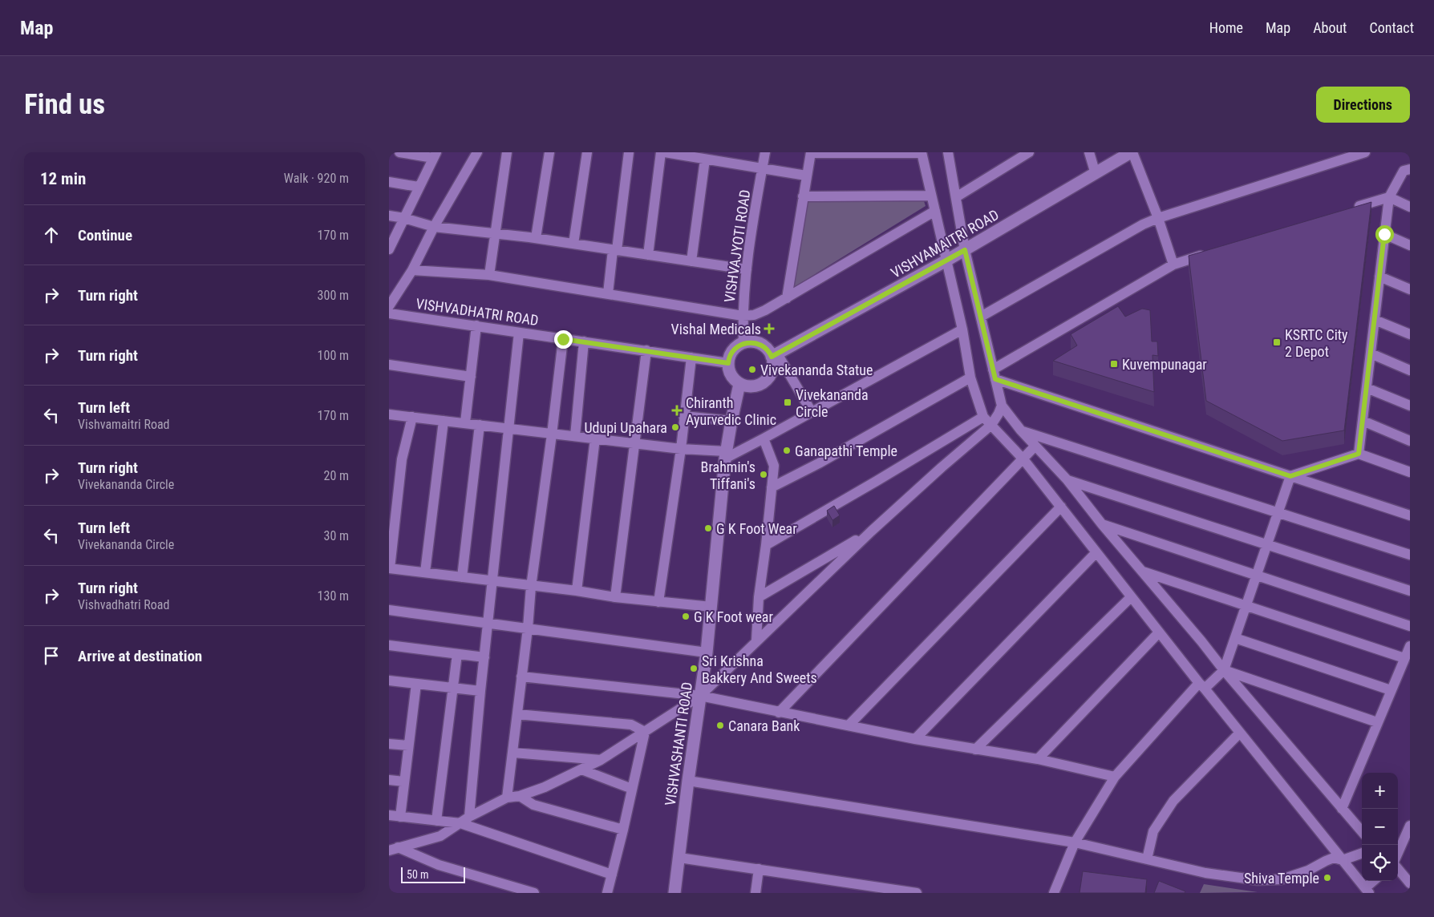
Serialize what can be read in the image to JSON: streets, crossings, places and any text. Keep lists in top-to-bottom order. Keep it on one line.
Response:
{"streets":{"street":["VISHVAMAITRI ROAD","VISHVAJYOTI ROAD","VISHVADHATRI ROAD","VISHVASHANTI ROAD"]},"crossings":[["VISHVAMAITRI ROAD","VISHVAJYOTI ROAD"],["VISHVAMAITRI ROAD","VISHVADHATRI ROAD"],["VISHVAMAITRI ROAD","VISHVASHANTI ROAD"],["VISHVAJYOTI ROAD","VISHVADHATRI ROAD"],["VISHVAJYOTI ROAD","VISHVASHANTI ROAD"],["VISHVADHATRI ROAD","VISHVASHANTI ROAD"]],"places":{"health":["Vishal Medicals","Chiranth Ayurvedic Clinic"],"transit":["KSRTC City 2 Depot","Kuvempunagar","Vivekananda Circle"],"other":["Vivekananda Statue","Udupi Upahara","Ganapathi Temple","Brahmin's Tiffani's","G K Foot Wear","G K Foot wear","Sri Krishna Bakkery And Sweets","Canara Bank","Shiva Temple"]},"scale_bar":"50 m","page":{"header":"Map","nav":["Home","Map","About","Contact"],"buttons":"Directions","title":"Find us","heading":["12 min","Walk · 920 m"],"list":[["Continue","170 m"],["Turn right","300 m"],["Turn right","100 m"],["Turn left","Vishvamaitri Road","170 m"],["Turn right","Vivekananda Circle","20 m"],["Turn left","Vivekananda Circle","30 m"],["Turn right","Vishvadhatri Road","130 m"],"Arrive at destination"],"map_buttons":["+","−"],"scale":"50 m"}}
